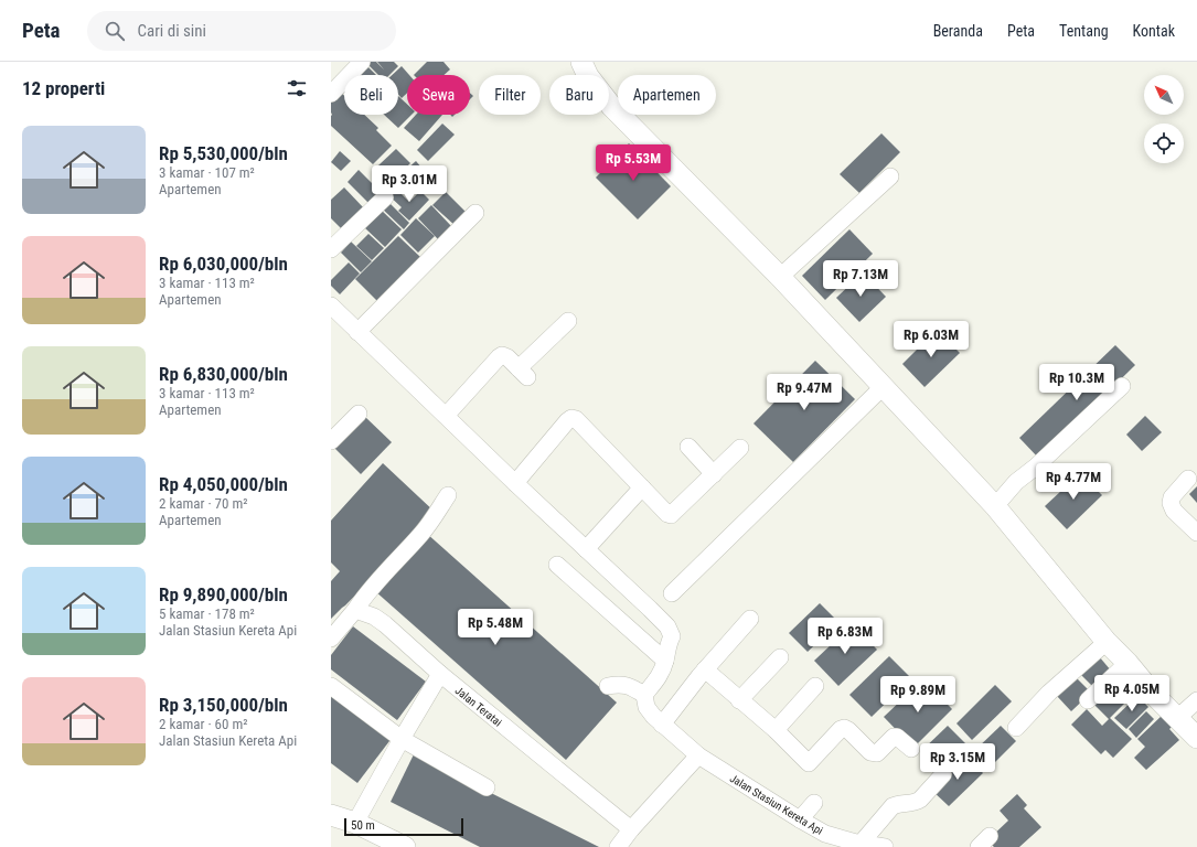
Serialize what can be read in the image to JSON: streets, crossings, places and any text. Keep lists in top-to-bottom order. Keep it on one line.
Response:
{"streets":{"street":["Jalan Teratai","Jalan Stasiun Kereta Api"]},"scale_bar":"50 m","north":"top left","page":{"header":"Peta","search":"Cari di sini","nav":["Beranda","Peta","Tentang","Kontak"],"heading":"12 properti","chip":["Beli","Sewa","Filter","Baru","Apartemen"],"list":[{"name":"Rp 5,530,000/bln","note":"3 kamar · 107 m² · Apartemen"},{"name":"Rp 6,030,000/bln","note":"3 kamar · 113 m² · Apartemen"},{"name":"Rp 6,830,000/bln","note":"3 kamar · 113 m² · Apartemen"},{"name":"Rp 4,050,000/bln","note":"2 kamar · 70 m² · Apartemen"},{"name":"Rp 9,890,000/bln","note":"5 kamar · 178 m² · Jalan Stasiun Kereta Api"},{"name":"Rp 3,150,000/bln","note":"2 kamar · 60 m² · Jalan Stasiun Kereta Api"}],"price":["Rp 5.53M","Rp 3.01M","Rp 7.13M","Rp 6.03M","Rp 10.3M","Rp 9.47M","Rp 4.77M","Rp 5.48M","Rp 6.83M","Rp 4.05M","Rp 9.89M","Rp 3.15M"],"scale":"50 m"}}
